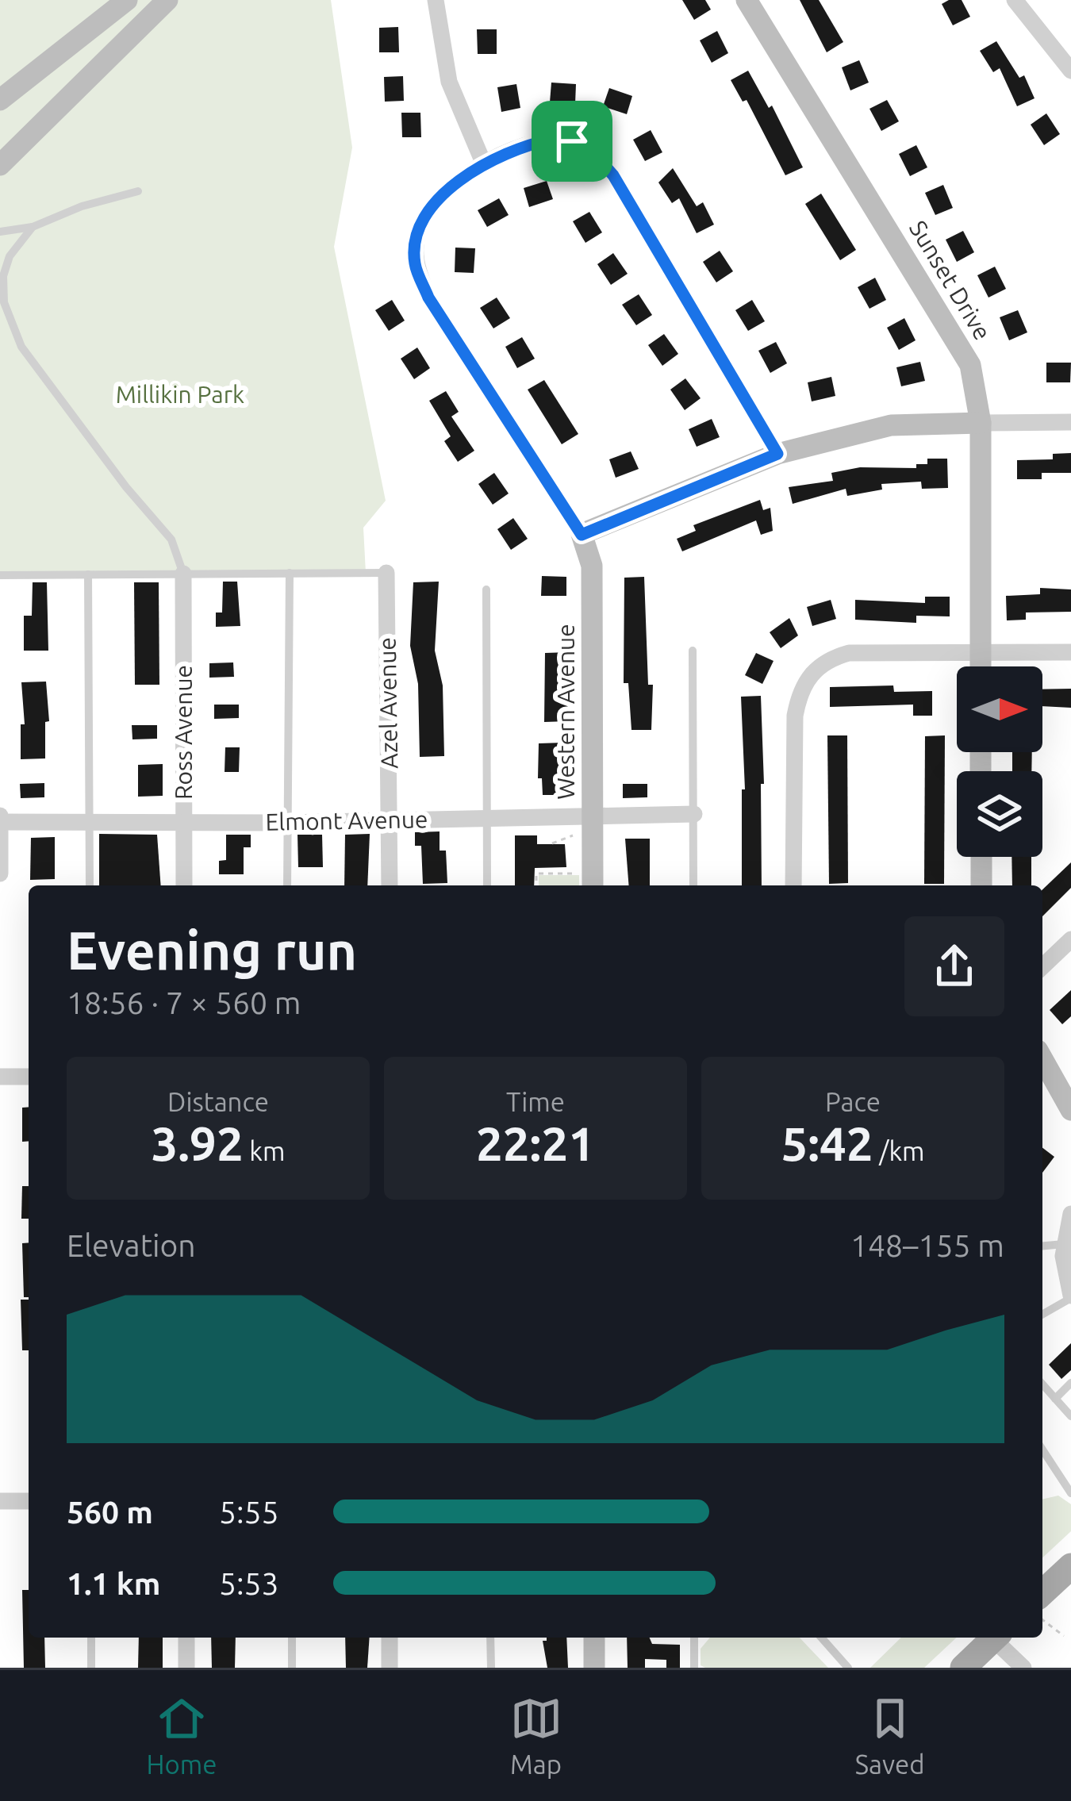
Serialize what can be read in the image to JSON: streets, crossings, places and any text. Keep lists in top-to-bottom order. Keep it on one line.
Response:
{"streets":{"street":["Sunset Drive","Azel Avenue","Western Avenue","Ross Avenue","Elmont Avenue"]},"crossings":[["Azel Avenue","Elmont Avenue"],["Western Avenue","Elmont Avenue"],["Ross Avenue","Elmont Avenue"]],"parks":["Millikin Park"],"north":"right","page":{"heading":["Evening run","18:56 · 7 × 560 m"],"stats":[["Distance","3.92 km"],["Time","22:21"],["Pace","5:42 /km"]],"chart":["Elevation","148–155 m"],"list":[{"name":"560 m","note":"5:55"},{"name":"1.1 km","note":"5:53"}],"tabs":["Home","Map","Saved"]}}
